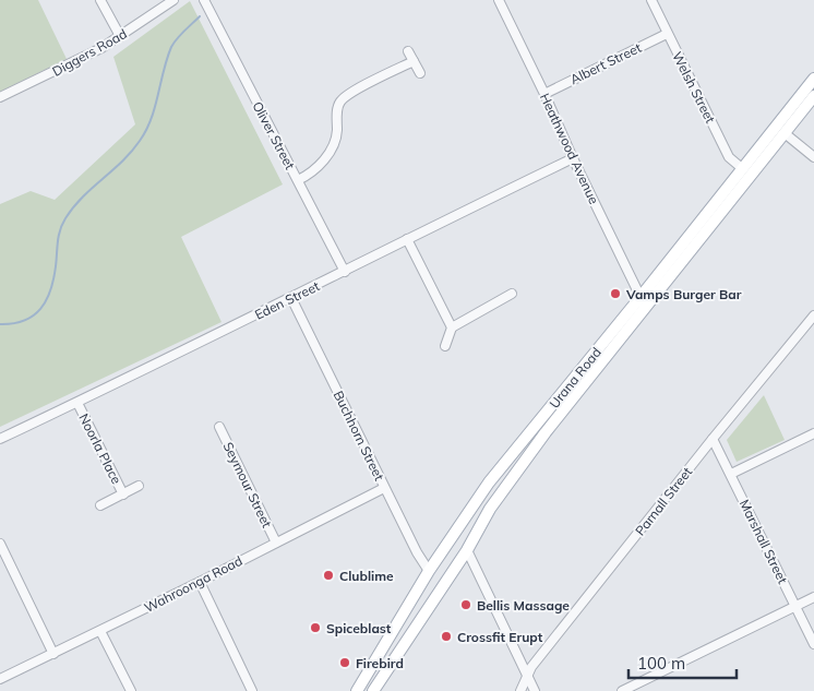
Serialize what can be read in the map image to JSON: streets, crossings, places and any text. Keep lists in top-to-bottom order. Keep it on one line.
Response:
{"streets":{"main road":["Urana Road"],"street":["Diggers Road","Albert Street","Welsh Street","Oliver Street","Heathwood Avenue","Eden Street","Buchhorn Street","Noorla Place","Seymour Street","Parnall Street","Marshall Street","Wahroonga Road"]},"crossings":[["Albert Street","Welsh Street"],["Albert Street","Heathwood Avenue"],["Welsh Street","Urana Road"],["Oliver Street","Eden Street"],["Heathwood Avenue","Eden Street"],["Heathwood Avenue","Urana Road"],["Eden Street","Buchhorn Street"],["Eden Street","Noorla Place"],["Urana Road","Buchhorn Street"],["Buchhorn Street","Wahroonga Road"],["Seymour Street","Wahroonga Road"],["Parnall Street","Marshall Street"]],"places":["Vamps Burger Bar","Clublime","Bellis Massage","Spiceblast","Crossfit Erupt","Firebird"],"scale_bar":"100 m"}
